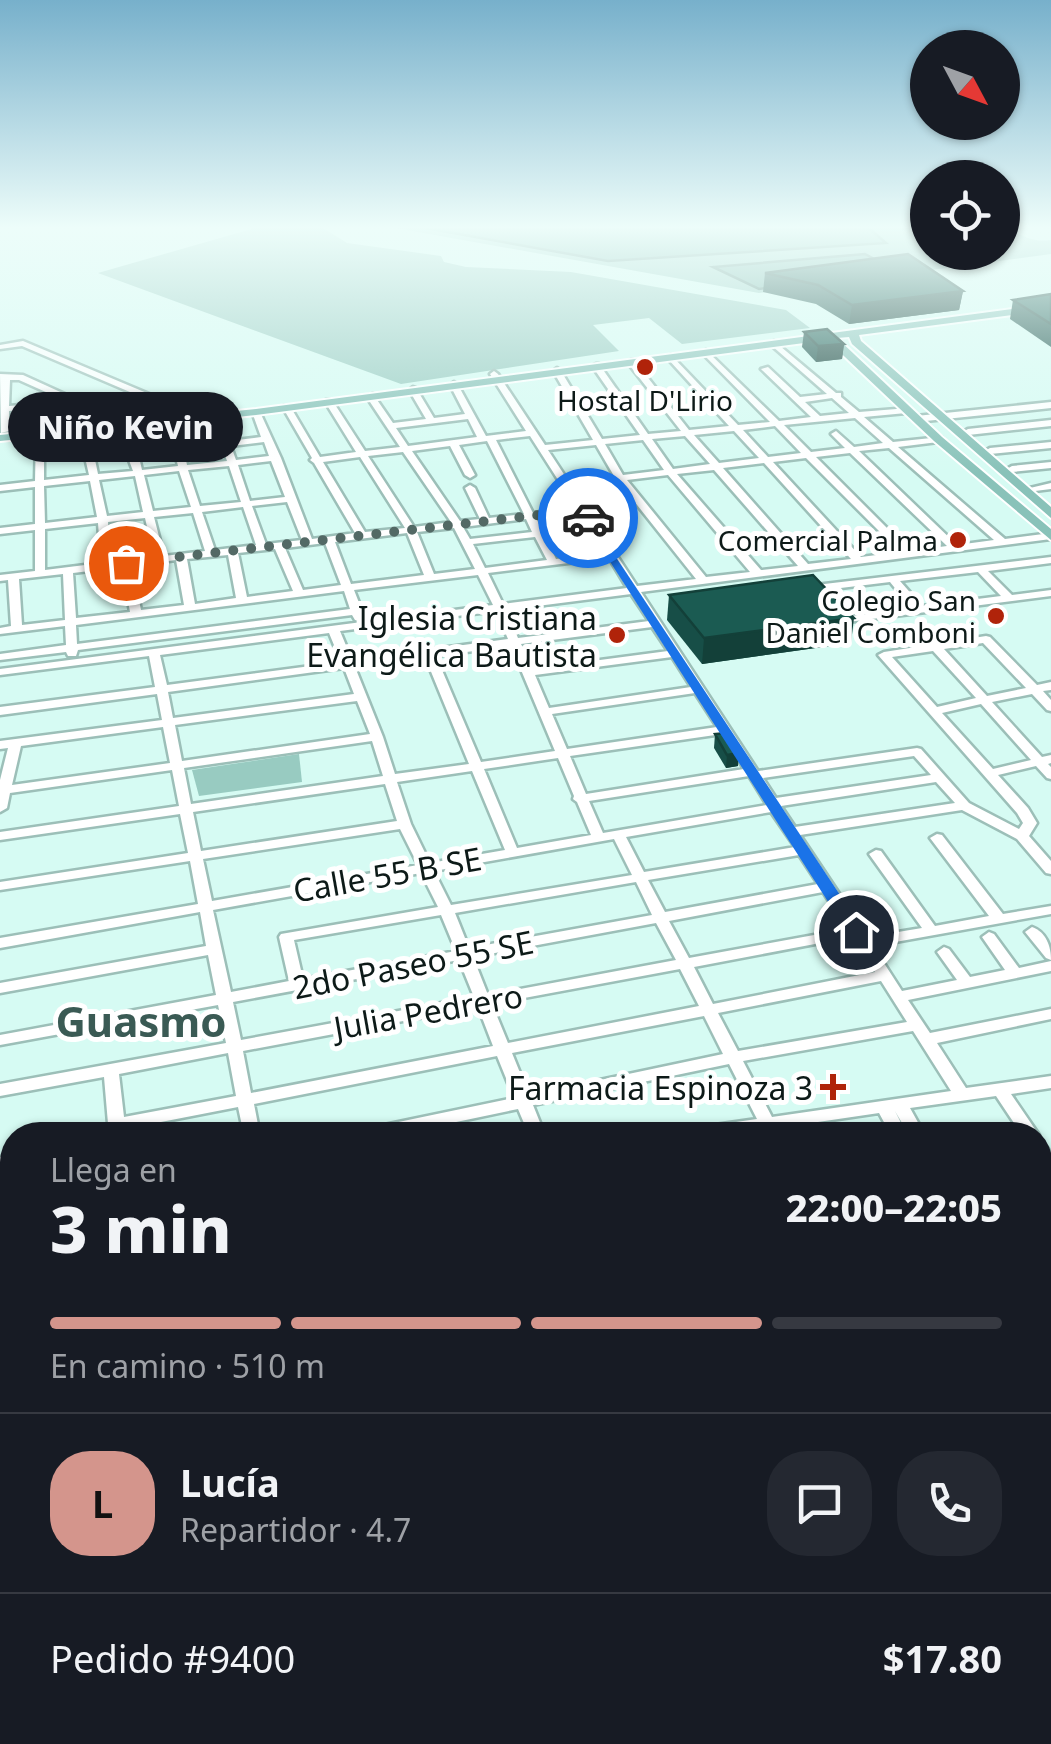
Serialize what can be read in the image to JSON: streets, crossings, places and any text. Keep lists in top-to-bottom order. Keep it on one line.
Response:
{"streets":{"street":["Calle 55 B SE","2do Paseo 55 SE","Julia Pedrero"]},"districts":["Guasmo"],"places":{"other":["Hostal D'Lirio","Comercial Palma","Niño Kevin","Colegio San Daniel Comboni","Iglesia Cristiana Evangélica Bautista"],"health":["Farmacia Espinoza 3"]},"north":"bottom right","page":{"bubble":"Niño Kevin","heading":["3 min","Llega en","22:00–22:05"],"panel":["Lucía","Repartidor · 4.7","Pedido #9400","$17.80"],"bar":"En camino · 510 m","round":"L"}}
